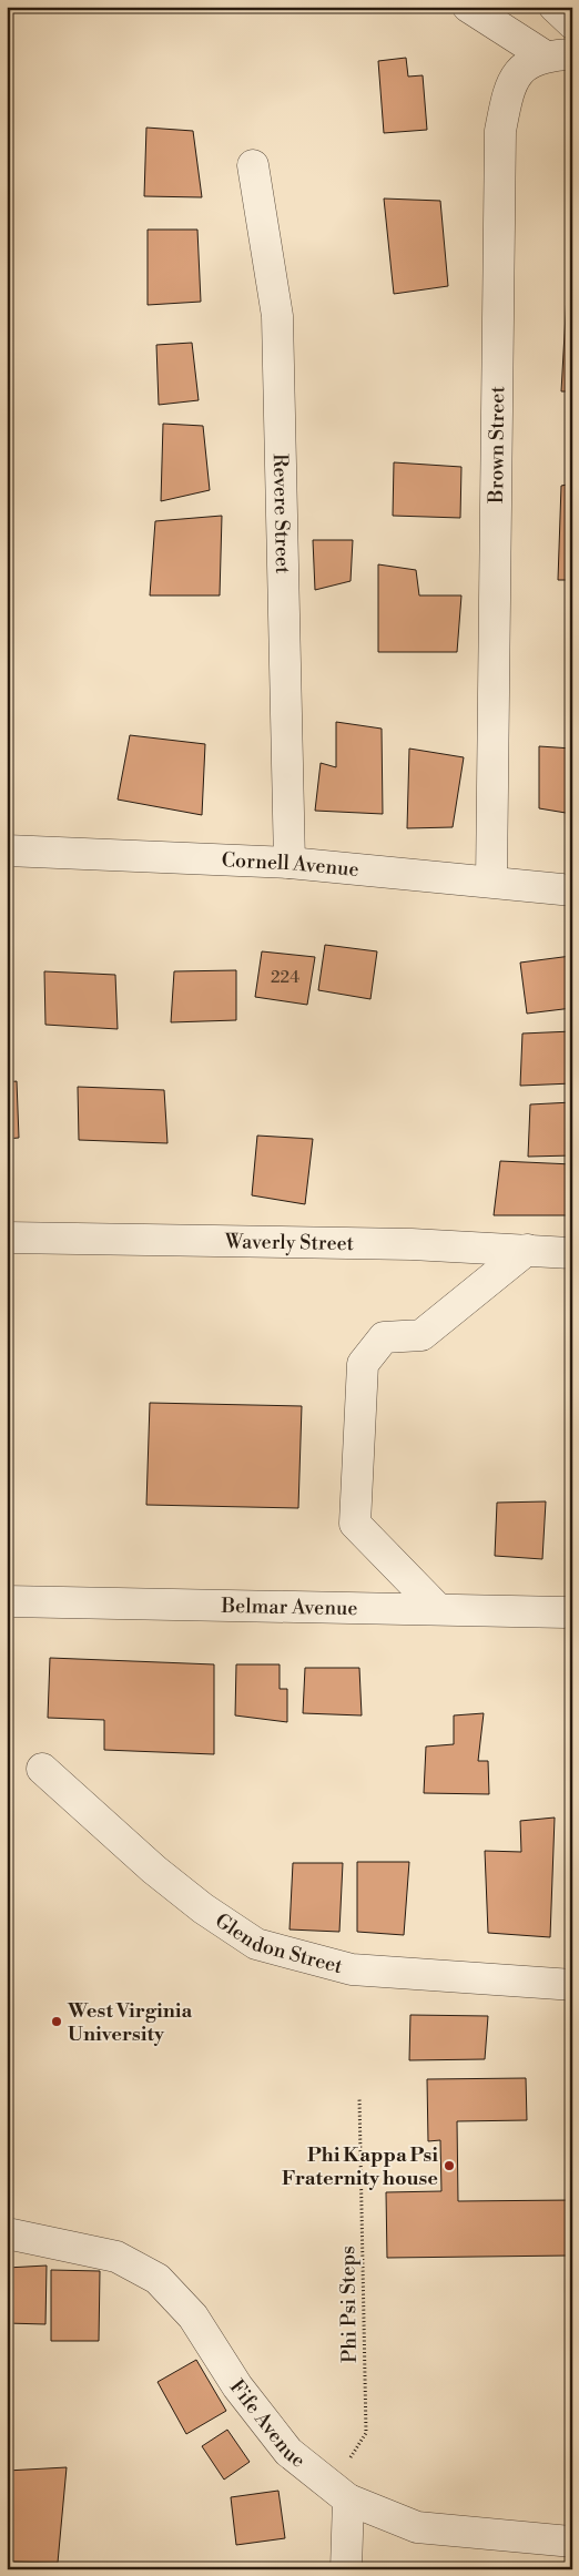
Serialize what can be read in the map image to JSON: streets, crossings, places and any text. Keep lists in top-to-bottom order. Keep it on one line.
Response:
{"streets":{"street":["Brown Street","Revere Street","Cornell Avenue","Waverly Street","Belmar Avenue","Glendon Street","Fife Avenue"],"path":["Phi Psi Steps"]},"crossings":[["Brown Street","Cornell Avenue"],["Revere Street","Cornell Avenue"]],"places":["West Virginia University","Phi Kappa Psi Fraternity house"],"house_numbers":["224"]}
